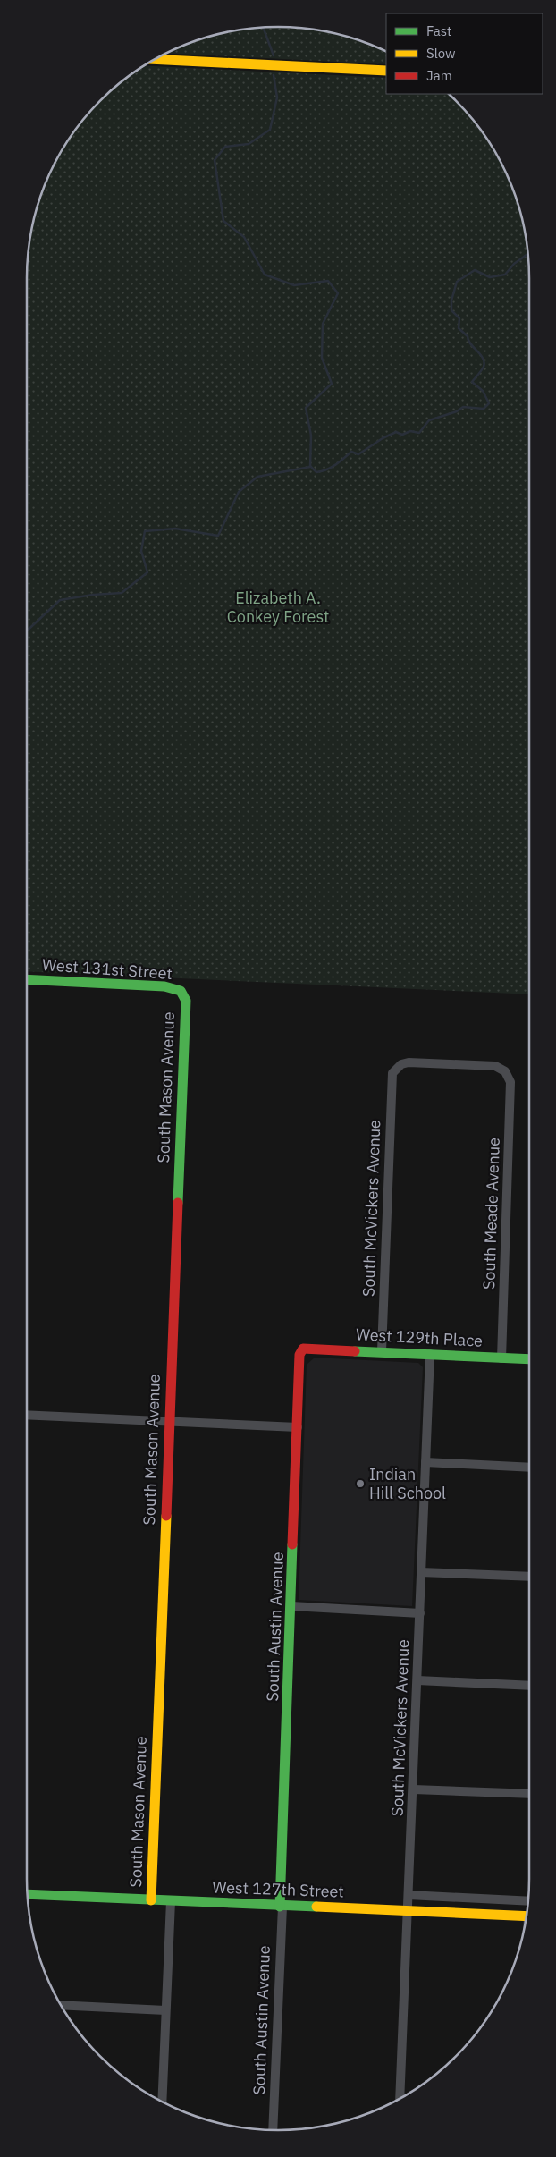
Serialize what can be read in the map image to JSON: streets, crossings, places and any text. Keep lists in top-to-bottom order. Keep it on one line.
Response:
{"streets":{"street":["West 131st Street","South Mason Avenue","South McVickers Avenue","South Meade Avenue","West 129th Place","South Austin Avenue","West 127th Street"]},"crossings":[["West 131st Street","South Mason Avenue"],["South Mason Avenue","West 127th Street"],["South McVickers Avenue","South Meade Avenue"],["South McVickers Avenue","West 129th Place"],["South McVickers Avenue","West 127th Street"],["South Meade Avenue","West 129th Place"],["West 129th Place","South Austin Avenue"],["South Austin Avenue","West 127th Street"]],"parks":["Elizabeth A. Conkey Forest"],"places":["Indian Hill School"],"legend":["Fast","Slow","Jam"]}
